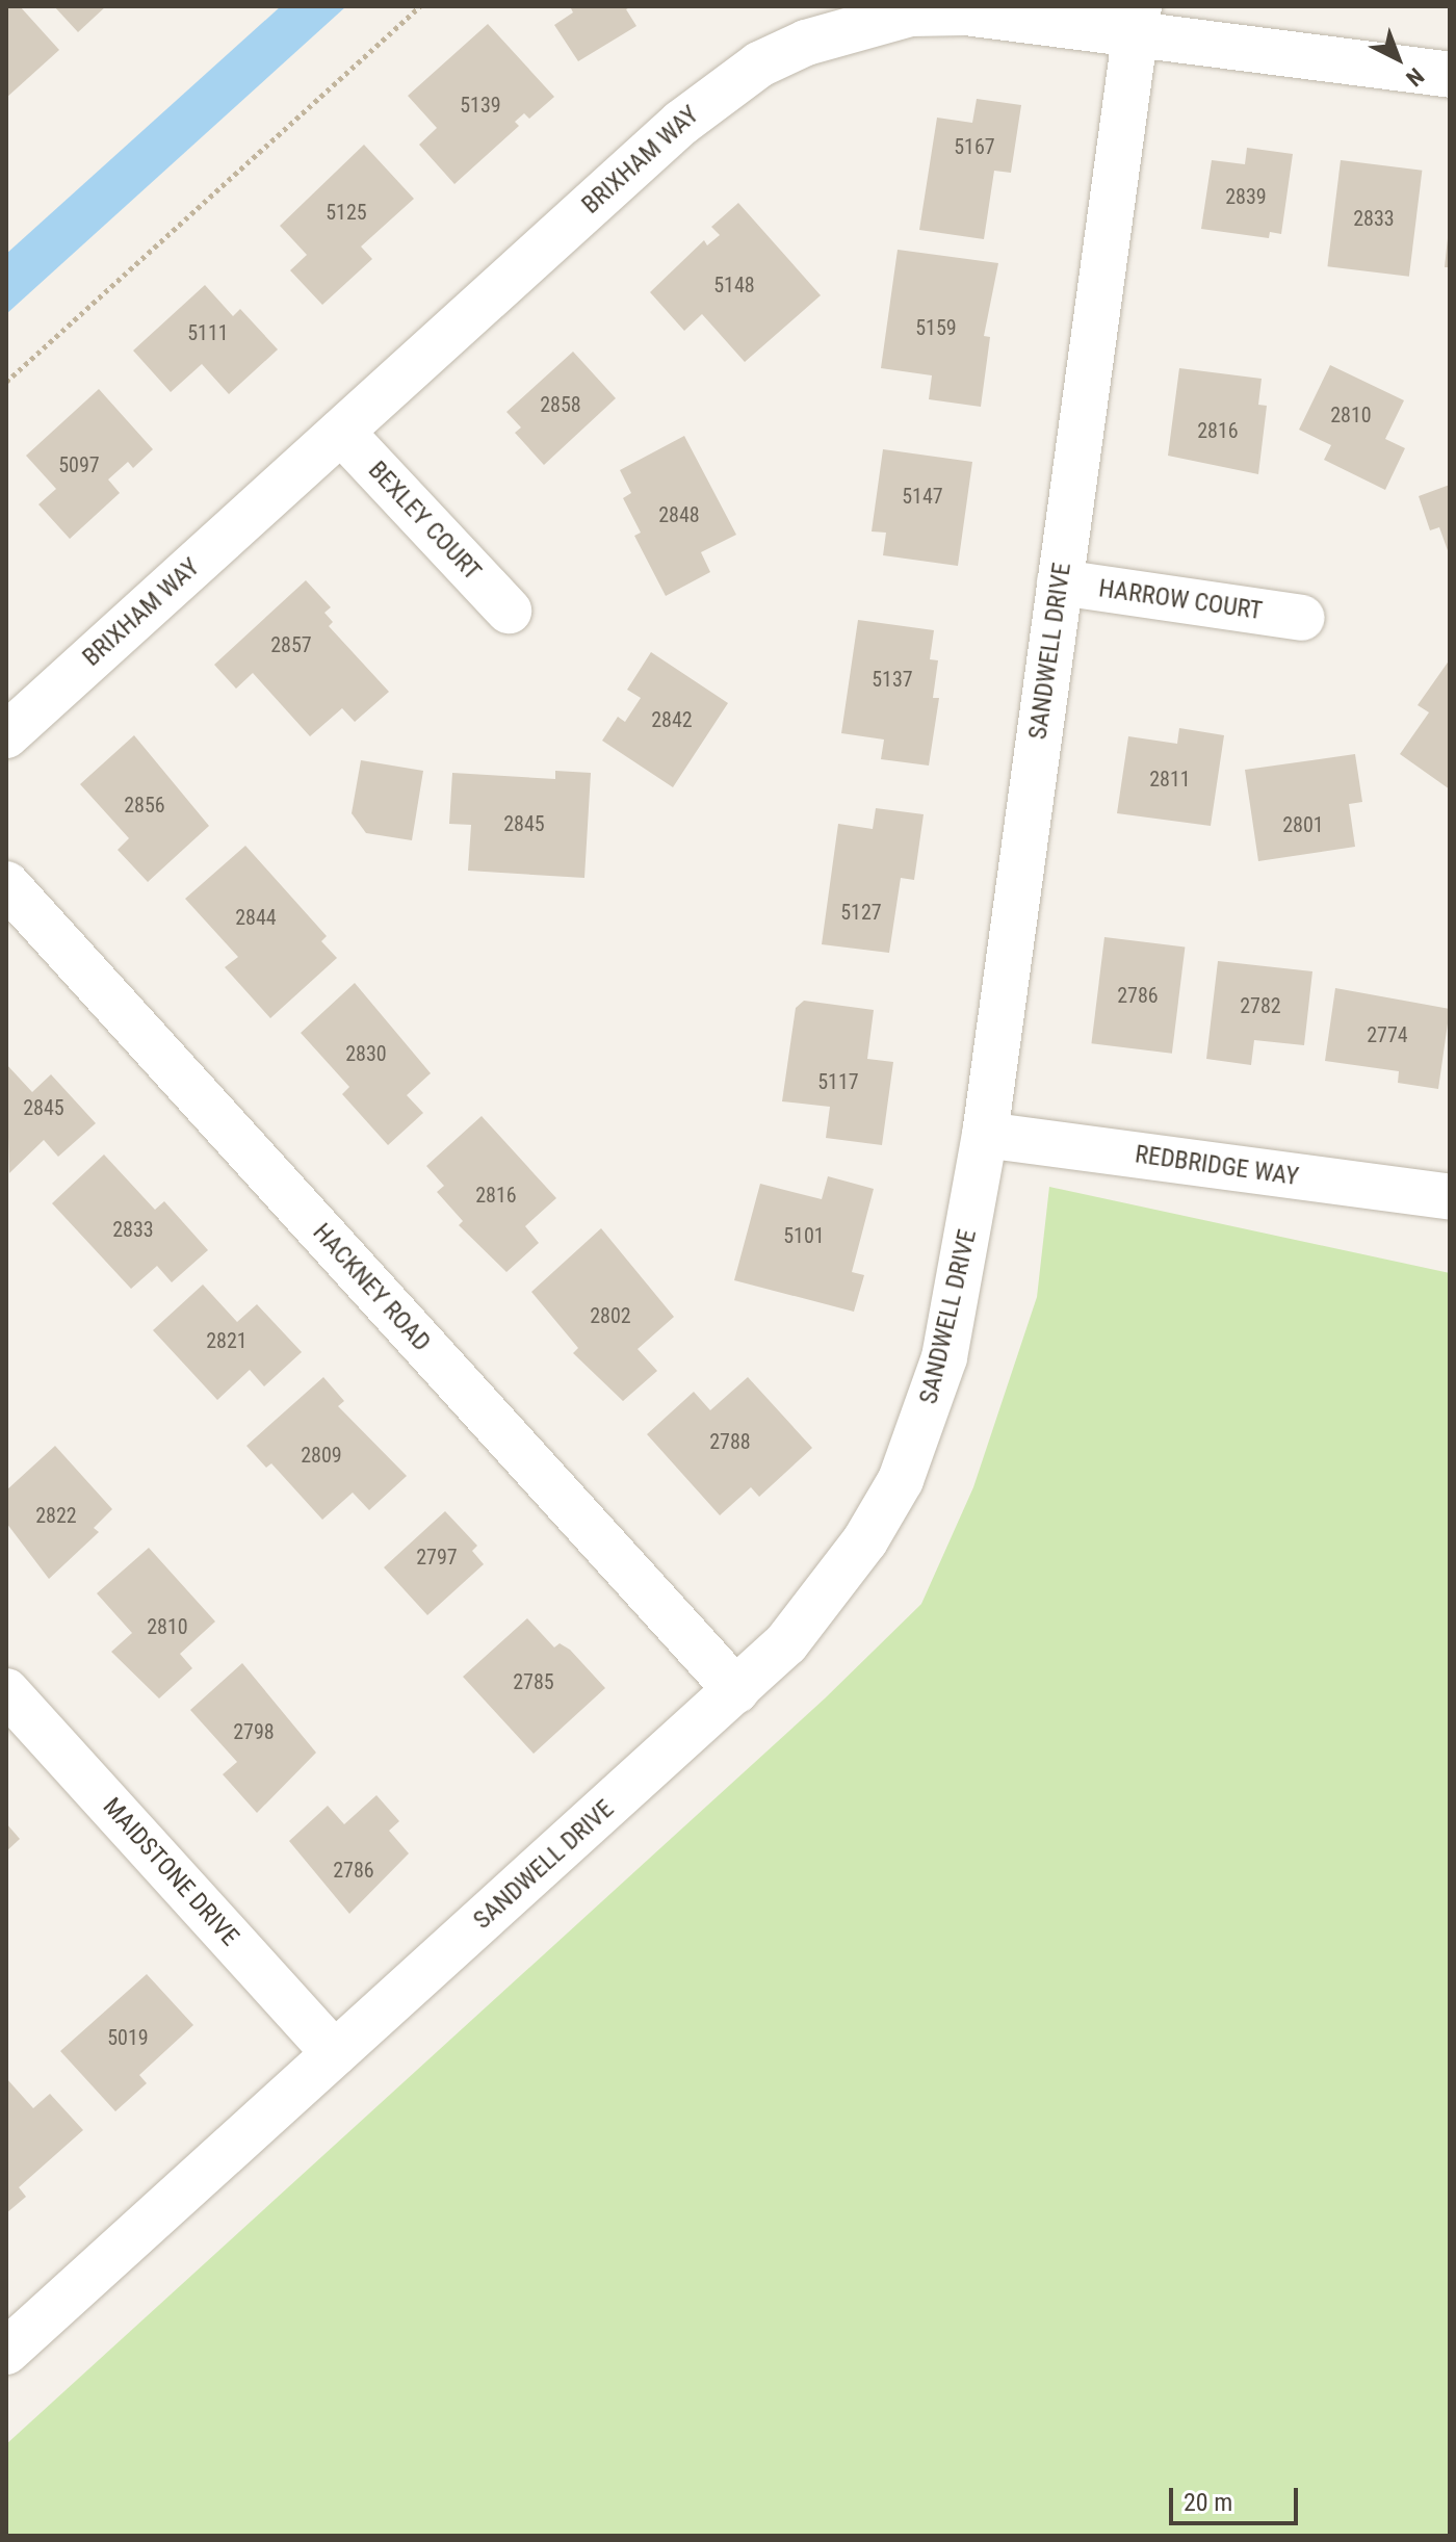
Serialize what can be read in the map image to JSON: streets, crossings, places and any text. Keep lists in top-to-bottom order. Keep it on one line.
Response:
{"streets":{"street":["BRIXHAM WAY","BEXLEY COURT","HARROW COURT","SANDWELL DRIVE","REDBRIDGE WAY","HACKNEY ROAD","MAIDSTONE DRIVE"]},"crossings":[["BRIXHAM WAY","BEXLEY COURT"],["BRIXHAM WAY","SANDWELL DRIVE"],["HARROW COURT","SANDWELL DRIVE"],["SANDWELL DRIVE","REDBRIDGE WAY"],["SANDWELL DRIVE","HACKNEY ROAD"],["SANDWELL DRIVE","MAIDSTONE DRIVE"]],"house_numbers":["5139","5167","2839","5125","2833","5148","5159","5111","2858","2810","2816","5097","5147","2848","2857","5137","2842","2811","2856","2845","2801","5127","2844","2786","2782","2774","2830","5117","2845","2816","2833","5101","2802","2821","2788","2809","2822","2797","2810","2785","2798","2786","5019"],"scale_bar":"20 m","north":"bottom right"}
